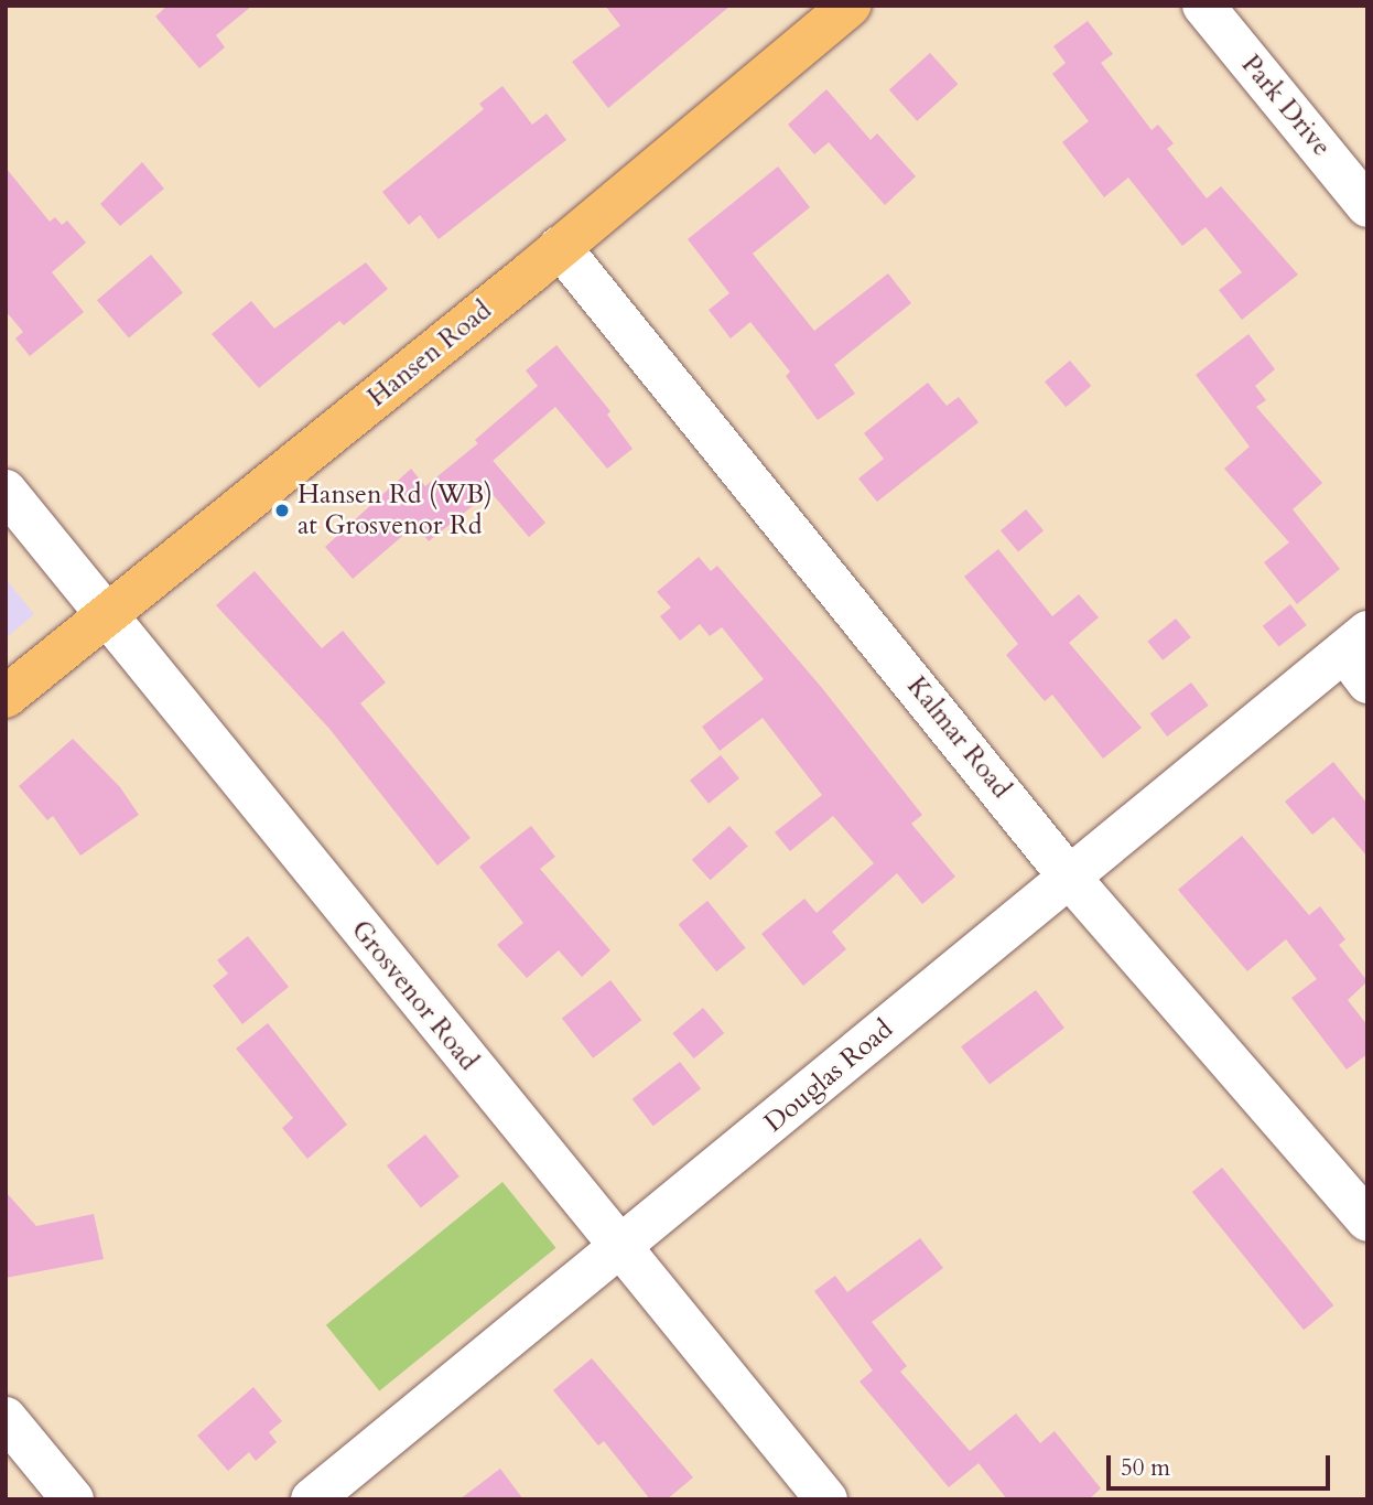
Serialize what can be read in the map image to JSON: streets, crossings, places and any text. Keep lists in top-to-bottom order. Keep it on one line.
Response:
{"streets":{"main road":["Hansen Road"],"street":["Park Drive","Kalmar Road","Grosvenor Road","Douglas Road"]},"crossings":[["Hansen Road","Kalmar Road"],["Hansen Road","Grosvenor Road"],["Kalmar Road","Douglas Road"],["Grosvenor Road","Douglas Road"]],"places":["Hansen Rd (WB) at Grosvenor Rd"],"scale_bar":"50 m"}
